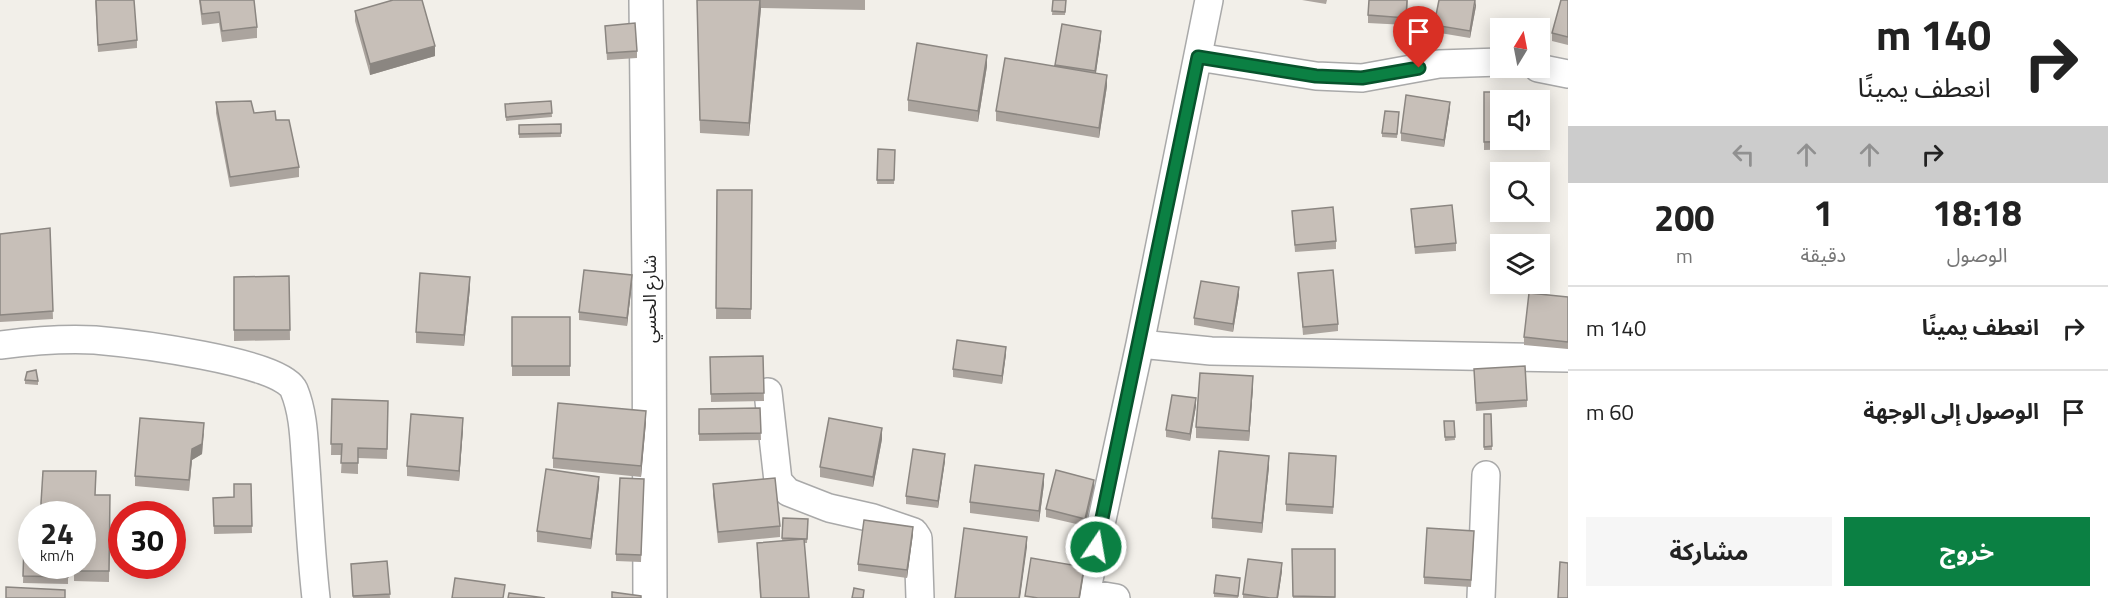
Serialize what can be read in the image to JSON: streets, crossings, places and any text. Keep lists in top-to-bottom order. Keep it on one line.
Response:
{"streets":{"street":["شارع الحسي"]},"north":"top","page":{"turn":["140 m","انعطف يمينًا"],"eta":["18:18","الوصول","1","دقيقة","200","m"],"list":[{"name":"انعطف يمينًا","value":"140 m"},{"name":"الوصول إلى الوجهة","value":"60 m"}],"speed":"24 km/h","limit":"30","buttons":["خروج","مشاركة"]}}
